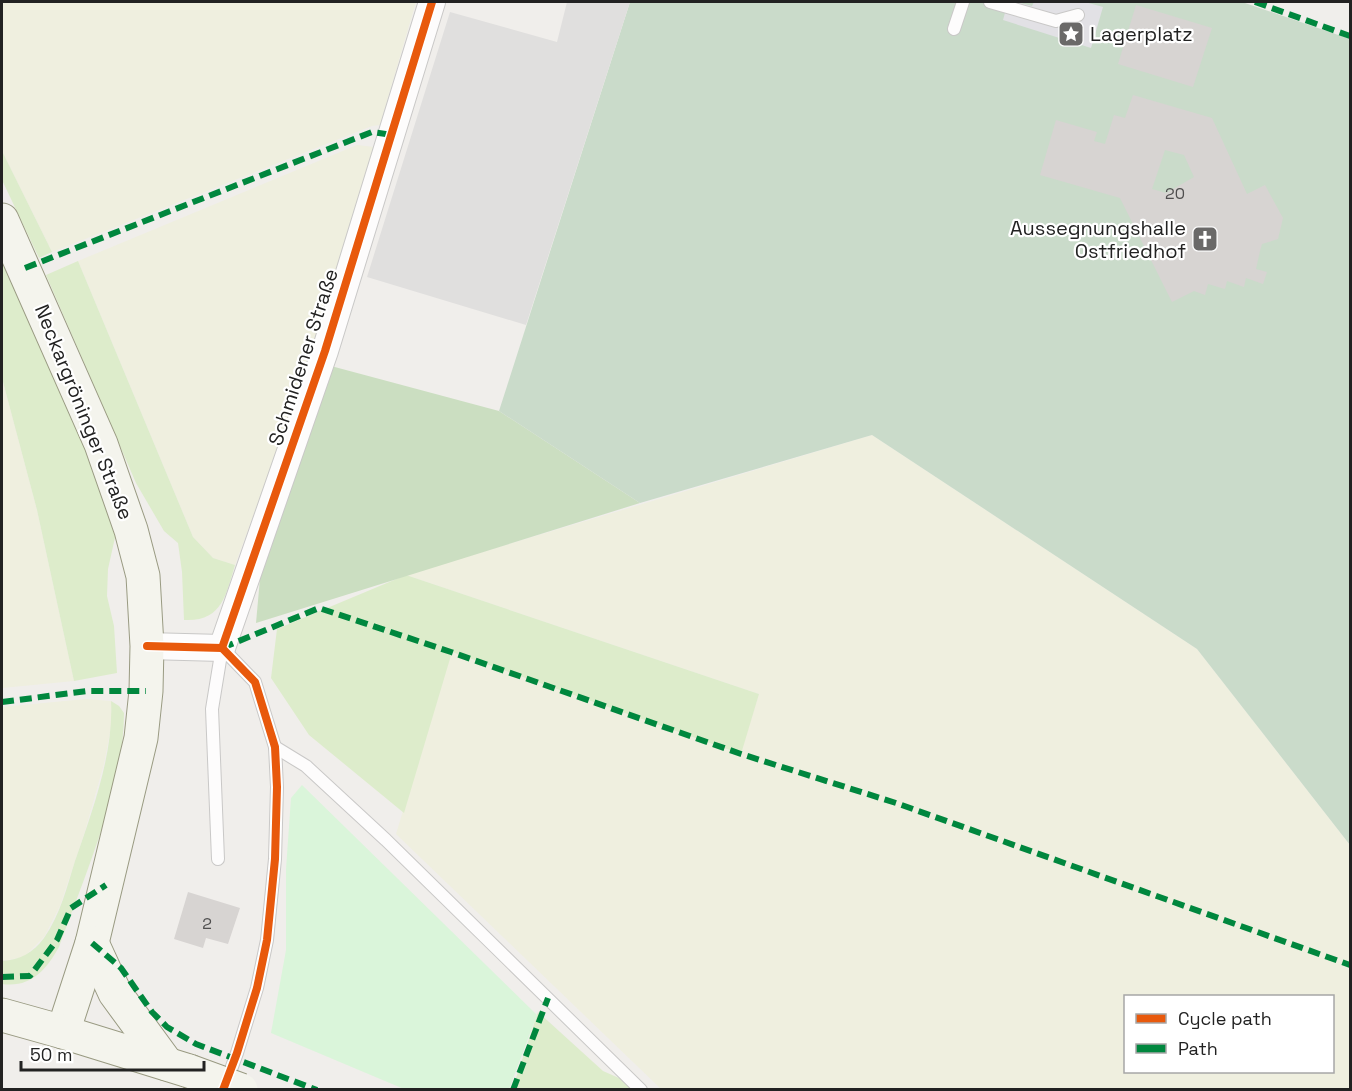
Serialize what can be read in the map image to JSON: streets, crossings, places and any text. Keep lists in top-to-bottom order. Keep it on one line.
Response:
{"streets":{"main road":["Neckargröninger Straße"],"street":["Schmidener Straße"]},"places":{"place":["Lagerplatz"],"church":["Aussegnungshalle Ostfriedhof"]},"house_numbers":["20","2"],"legend":["Cycle path","Path"],"scale_bar":"50 m"}
